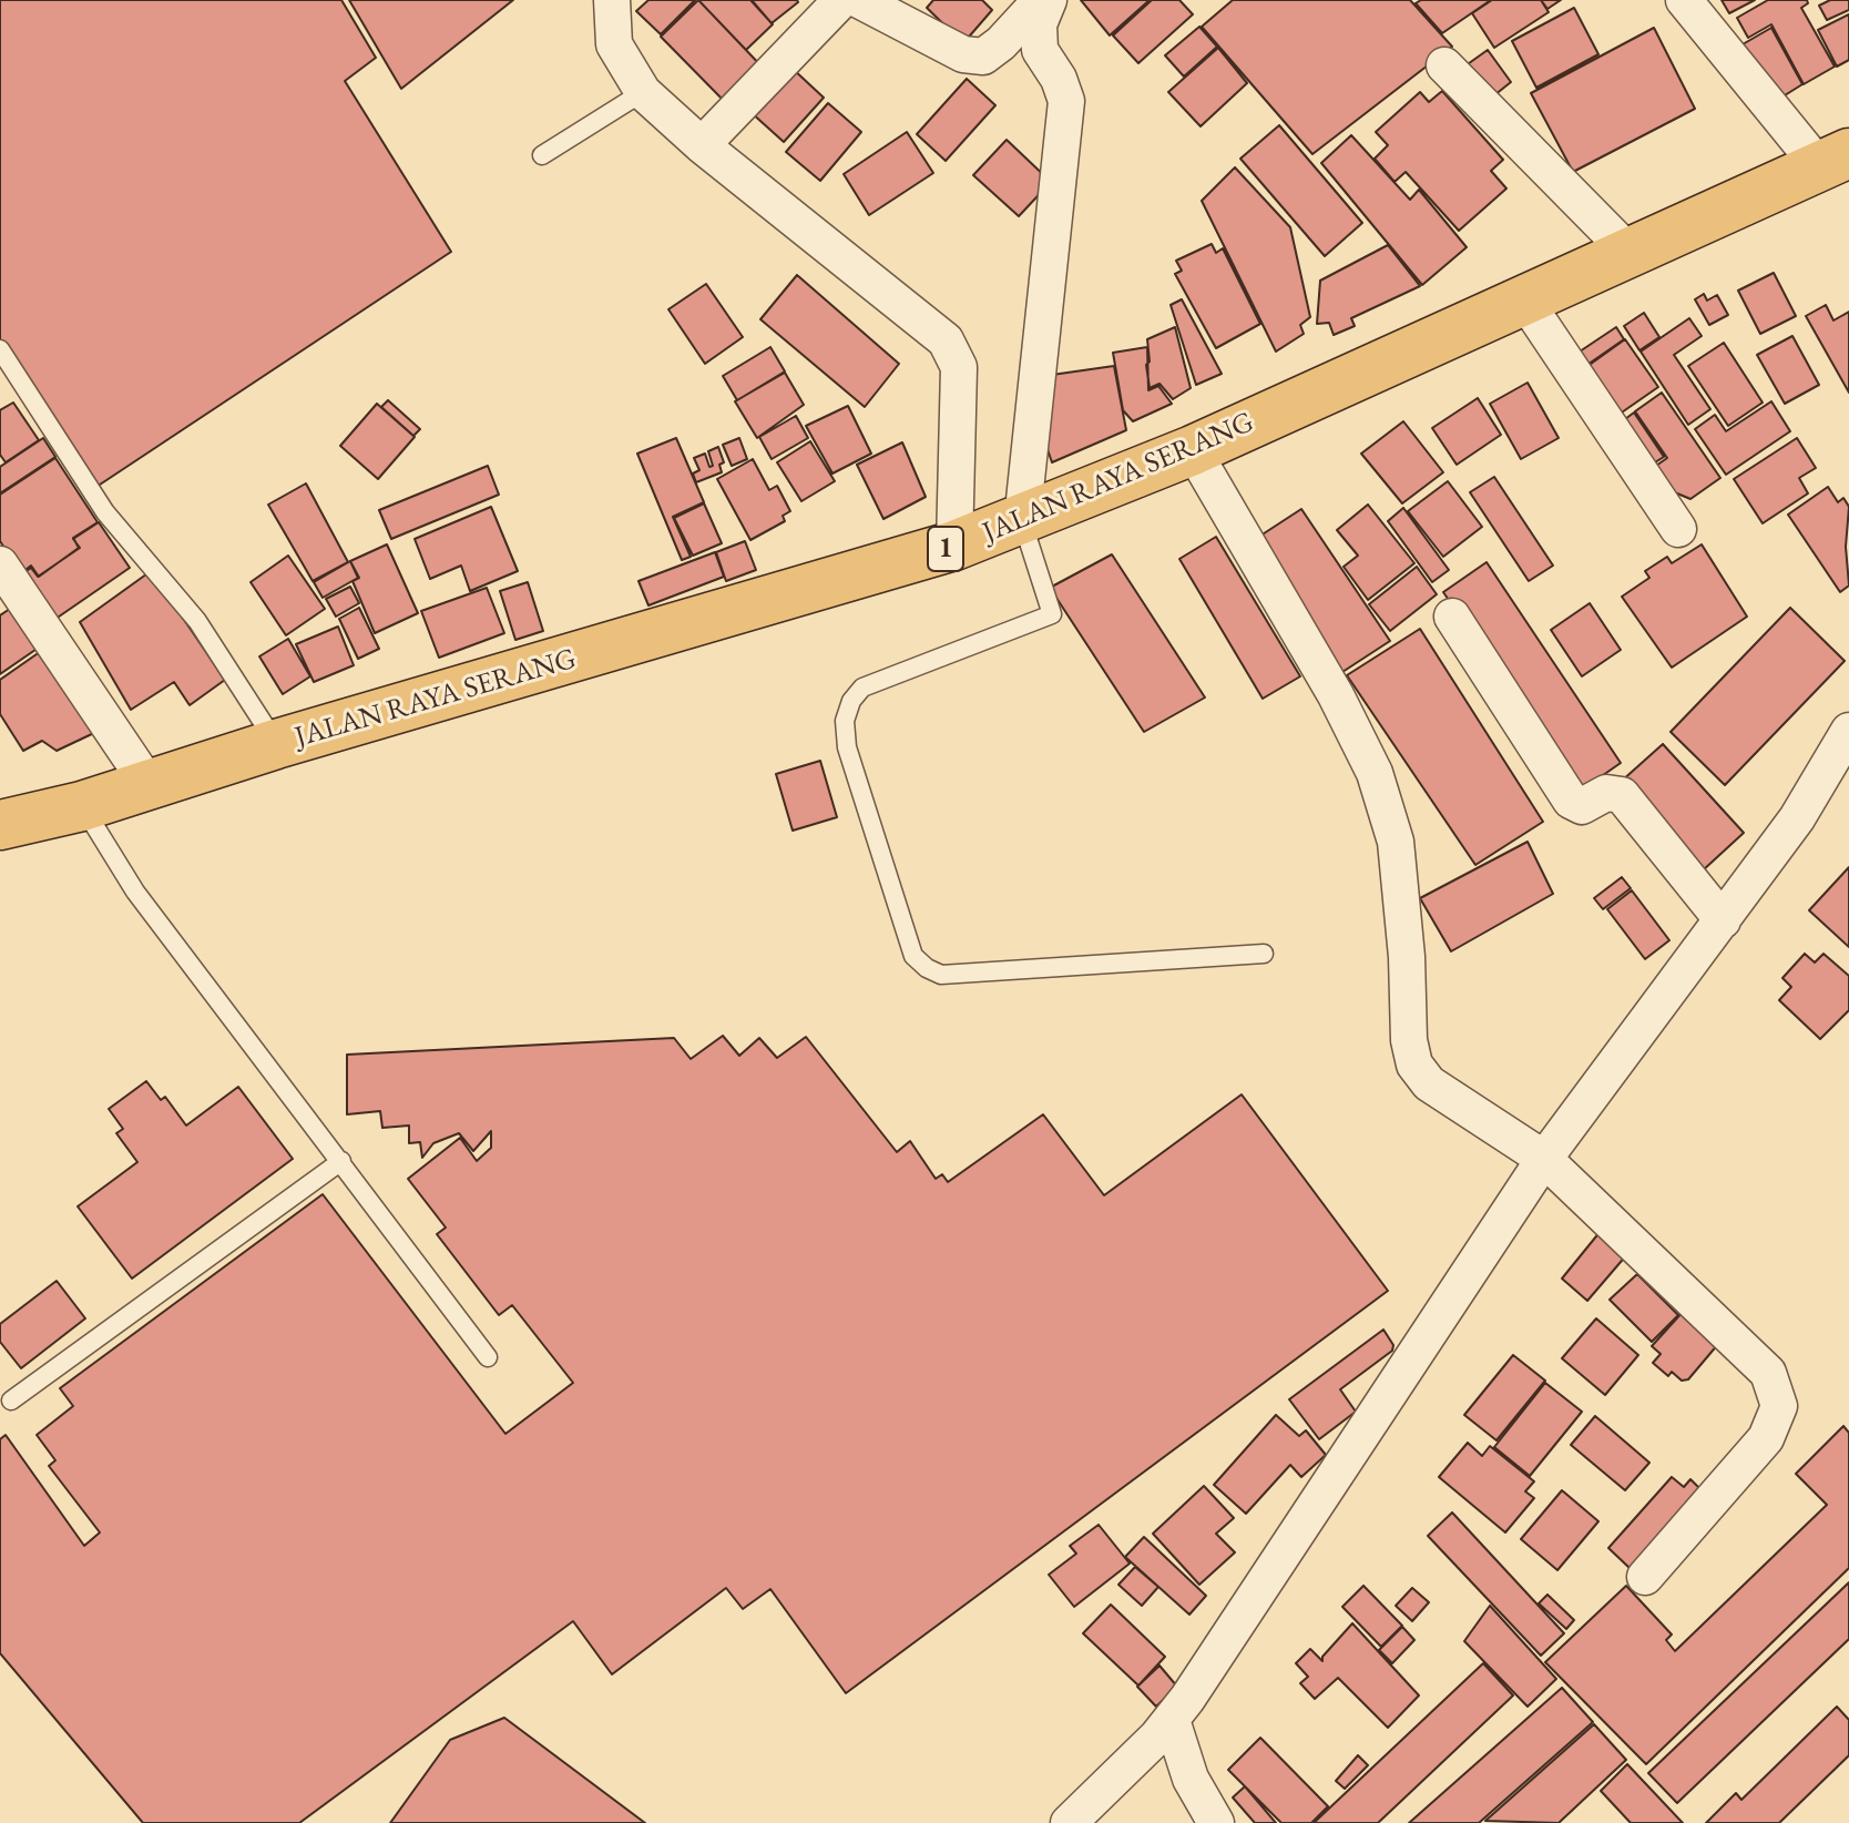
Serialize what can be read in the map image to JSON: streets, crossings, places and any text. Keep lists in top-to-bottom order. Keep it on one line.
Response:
{"streets":{"highway":["JALAN RAYA SERANG","1"]}}
